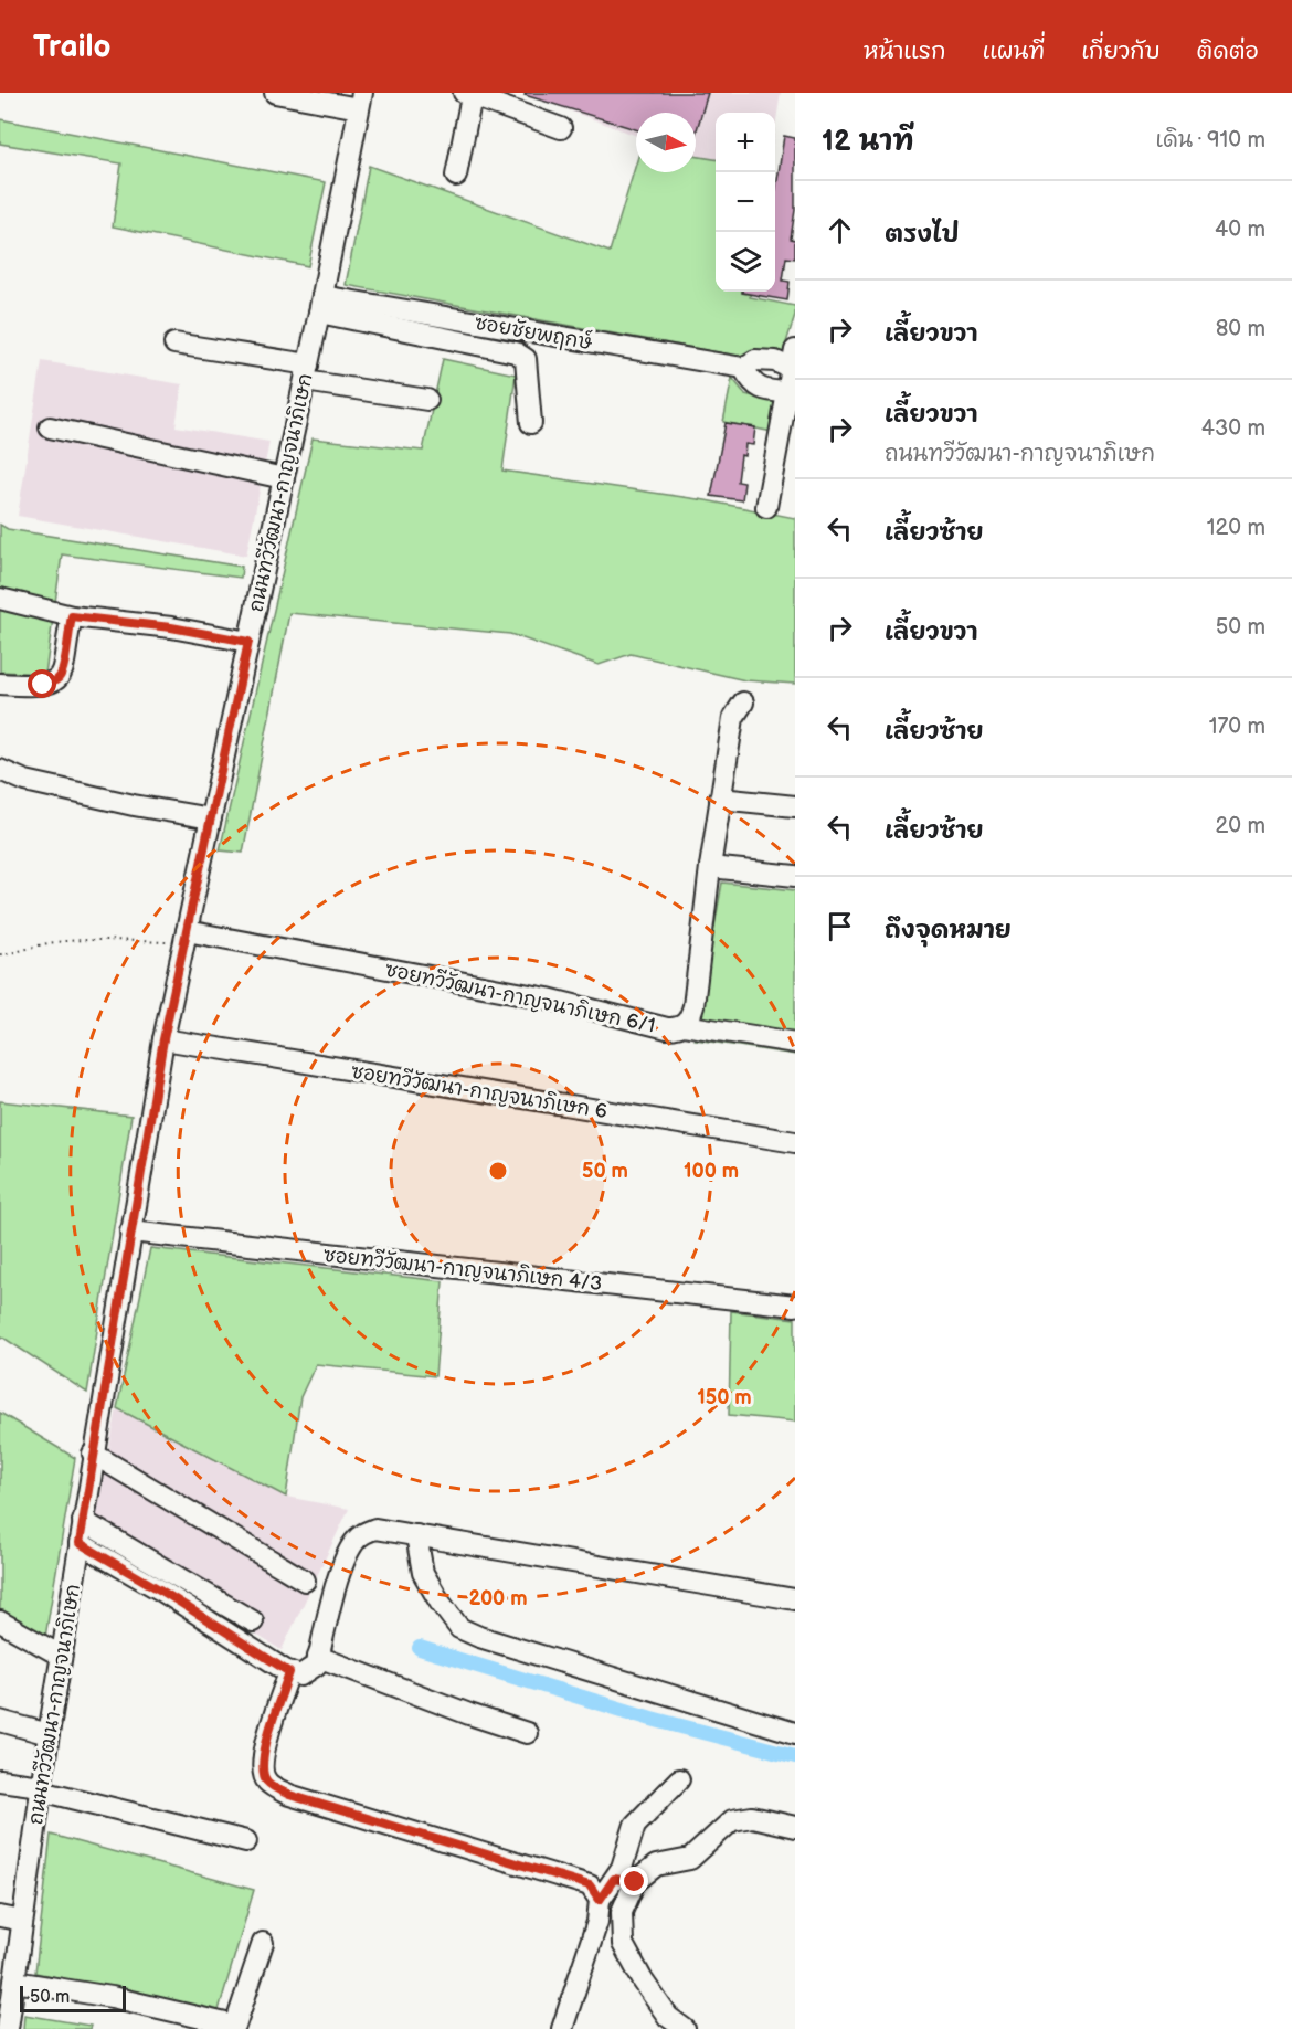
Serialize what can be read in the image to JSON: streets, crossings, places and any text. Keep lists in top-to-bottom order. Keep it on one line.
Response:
{"streets":{"street":["ซอยชัยพฤกษ์","ถนนทวีวัฒนา-กาญจนาภิเษก","ซอยทวีวัฒนา-กาญจนาภิเษก 6/1","ซอยทวีวัฒนา-กาญจนาภิเษก 6","ซอยทวีวัฒนา-กาญจนาภิเษก 4/3"]},"crossings":[["ซอยชัยพฤกษ์","ถนนทวีวัฒนา-กาญจนาภิเษก"],["ถนนทวีวัฒนา-กาญจนาภิเษก","ซอยทวีวัฒนา-กาญจนาภิเษก 6/1"],["ถนนทวีวัฒนา-กาญจนาภิเษก","ซอยทวีวัฒนา-กาญจนาภิเษก 6"],["ถนนทวีวัฒนา-กาญจนาภิเษก","ซอยทวีวัฒนา-กาญจนาภิเษก 4/3"]],"scale_bar":"50 m","north":"right","page":{"header":"Trailo","nav":["หน้าแรก","แผนที่","เกี่ยวกับ","ติดต่อ"],"heading":["12 นาที","เดิน · 910 m"],"map_buttons":["+","−"],"list":[["ตรงไป","40 m"],["เลี้ยวขวา","80 m"],["เลี้ยวขวา","ถนนทวีวัฒนา-กาญจนาภิเษก","430 m"],["เลี้ยวซ้าย","120 m"],["เลี้ยวขวา","50 m"],["เลี้ยวซ้าย","170 m"],["เลี้ยวซ้าย","20 m"],"ถึงจุดหมาย"],"scale":"50 m"},"rings":["50 m","100 m","150 m","200 m"]}
